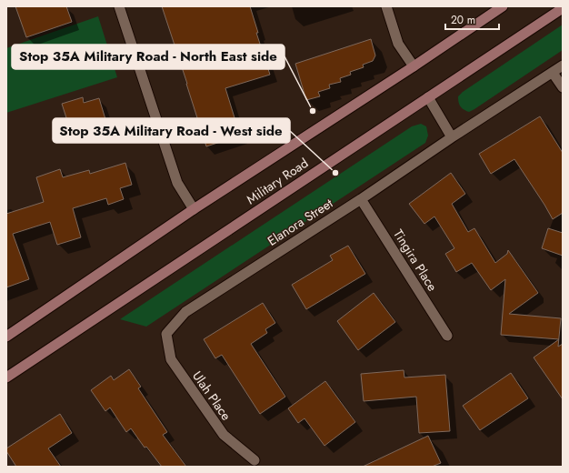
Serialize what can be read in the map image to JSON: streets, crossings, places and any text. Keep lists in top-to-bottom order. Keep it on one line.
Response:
{"streets":{"main road":["Military Road"],"street":["Elanora Street","Tingira Place","Ulah Place"]},"crossings":[["Elanora Street","Tingira Place"],["Elanora Street","Ulah Place"]],"places":["Stop 35A Military Road - North East side","Stop 35A Military Road - West side"],"scale_bar":"20 m"}
